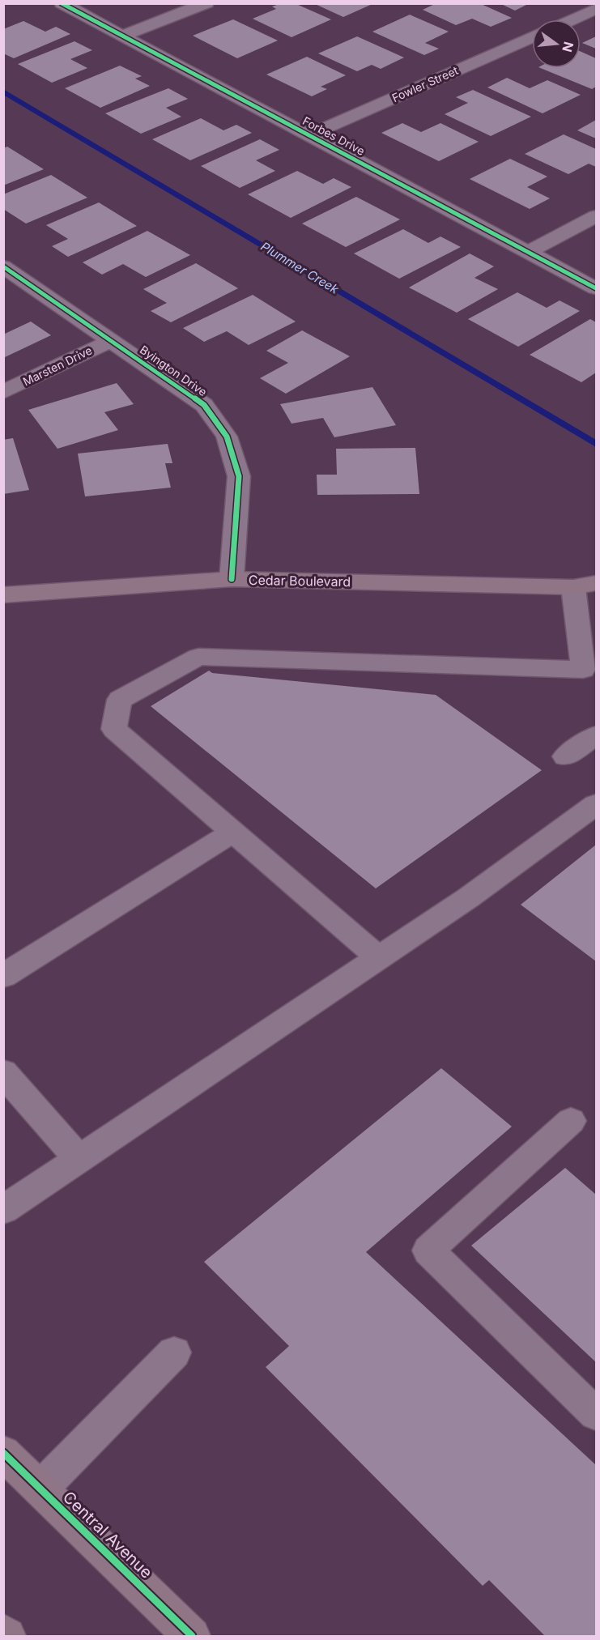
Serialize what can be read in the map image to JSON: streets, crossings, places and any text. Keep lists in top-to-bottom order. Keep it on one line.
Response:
{"streets":{"main road":["Cedar Boulevard","Central Avenue"],"street":["Fowler Street","Forbes Drive","Marsten Drive","Byington Drive"]},"crossings":[["Fowler Street","Forbes Drive"],["Marsten Drive","Byington Drive"],["Byington Drive","Cedar Boulevard"]],"water":["Plummer Creek"],"north":"right"}
